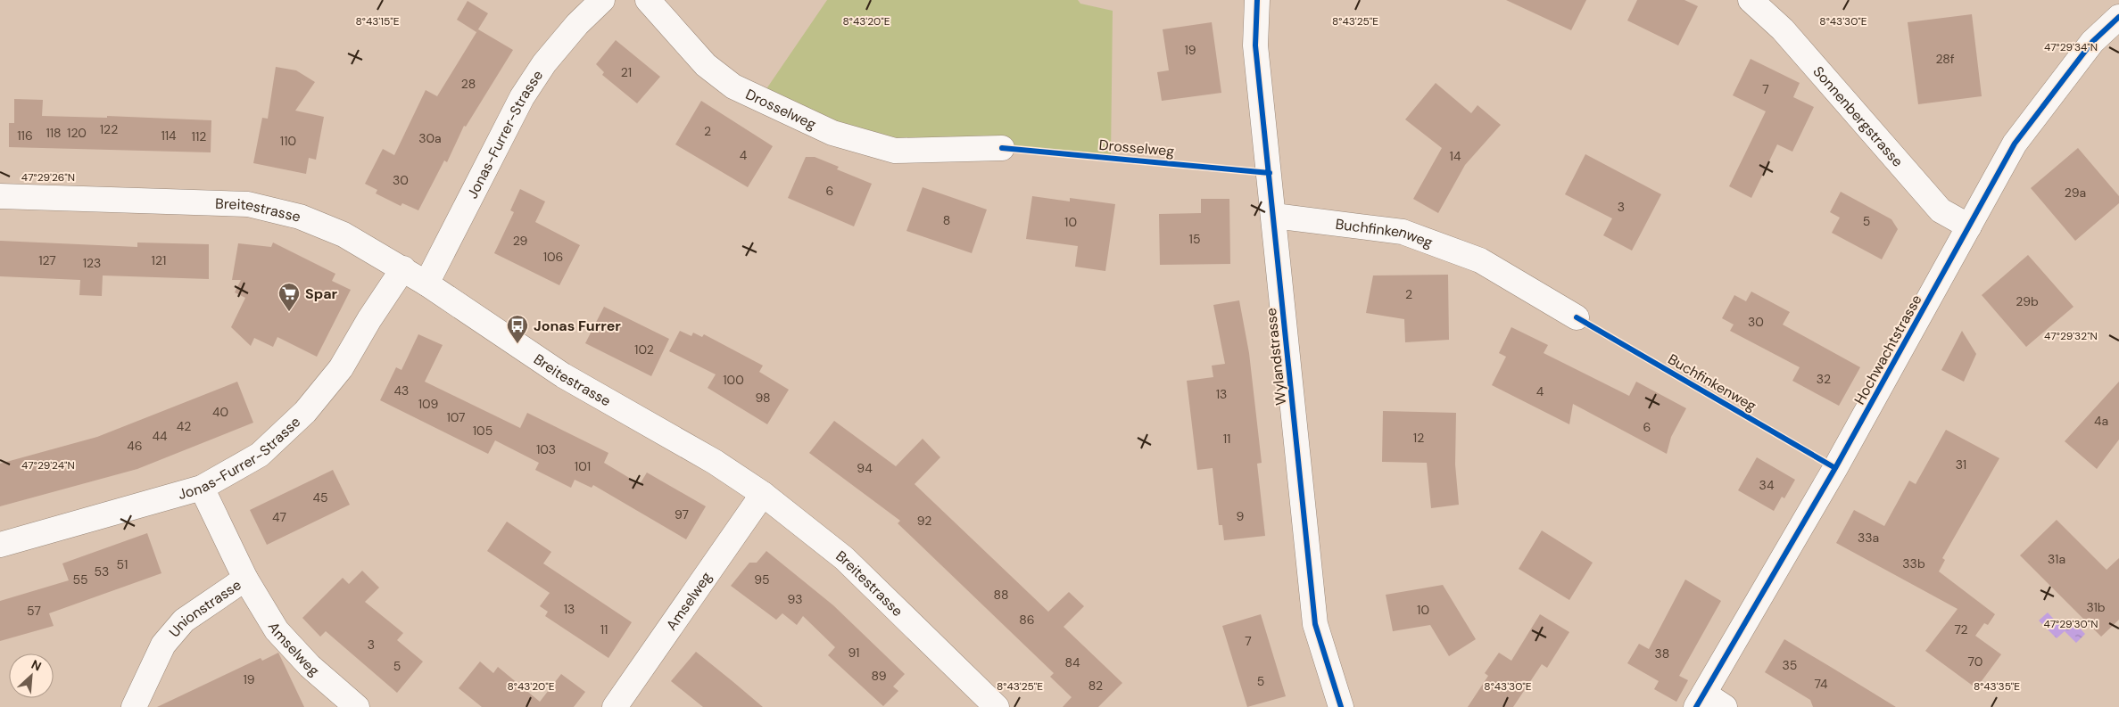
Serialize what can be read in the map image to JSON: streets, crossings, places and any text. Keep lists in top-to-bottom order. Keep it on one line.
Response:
{"streets":{"street":["Drosselweg","Sonnenbergstrasse","Jonas-Furrer-Strasse","Breitestrasse","Buchfinkenweg","Hochwachtstrasse","Wylandstrasse","Amselweg","Unionstrasse"]},"crossings":[["Sonnenbergstrasse","Hochwachtstrasse"],["Jonas-Furrer-Strasse","Breitestrasse"],["Jonas-Furrer-Strasse","Unionstrasse"],["Breitestrasse","Amselweg"],["Buchfinkenweg","Wylandstrasse"],["Amselweg","Unionstrasse"]],"places":{"supermarket":["Spar"],"bus stop":["Jonas Furrer"]},"house_numbers":["19","28f","21","28","7","122","2","118","120","116","114","112","30a","110","4","14","30","6","29a","3","8","5","10","15","29","106","127","121","123","2","29b","30","102","32","100","43","4","13","98","109","40","107","4a","42","6","105","44","12","11","46","103","31","101","94","34","45","97","9","47","92","33a","31a","33b","51","53","55","95","88","93","31b","13","10","57","86","11","72","7","3","91","38","70","84","35","5","89","19","5","74","82"],"north":"top right","coordinates":["8°43'15\"E","8°43'20\"E","8°43'25\"E","8°43'30\"E","47°29'34\"N","47°29'26\"N","47°29'32\"N","47°29'24\"N","47°29'30\"N","8°43'35\"E"]}
